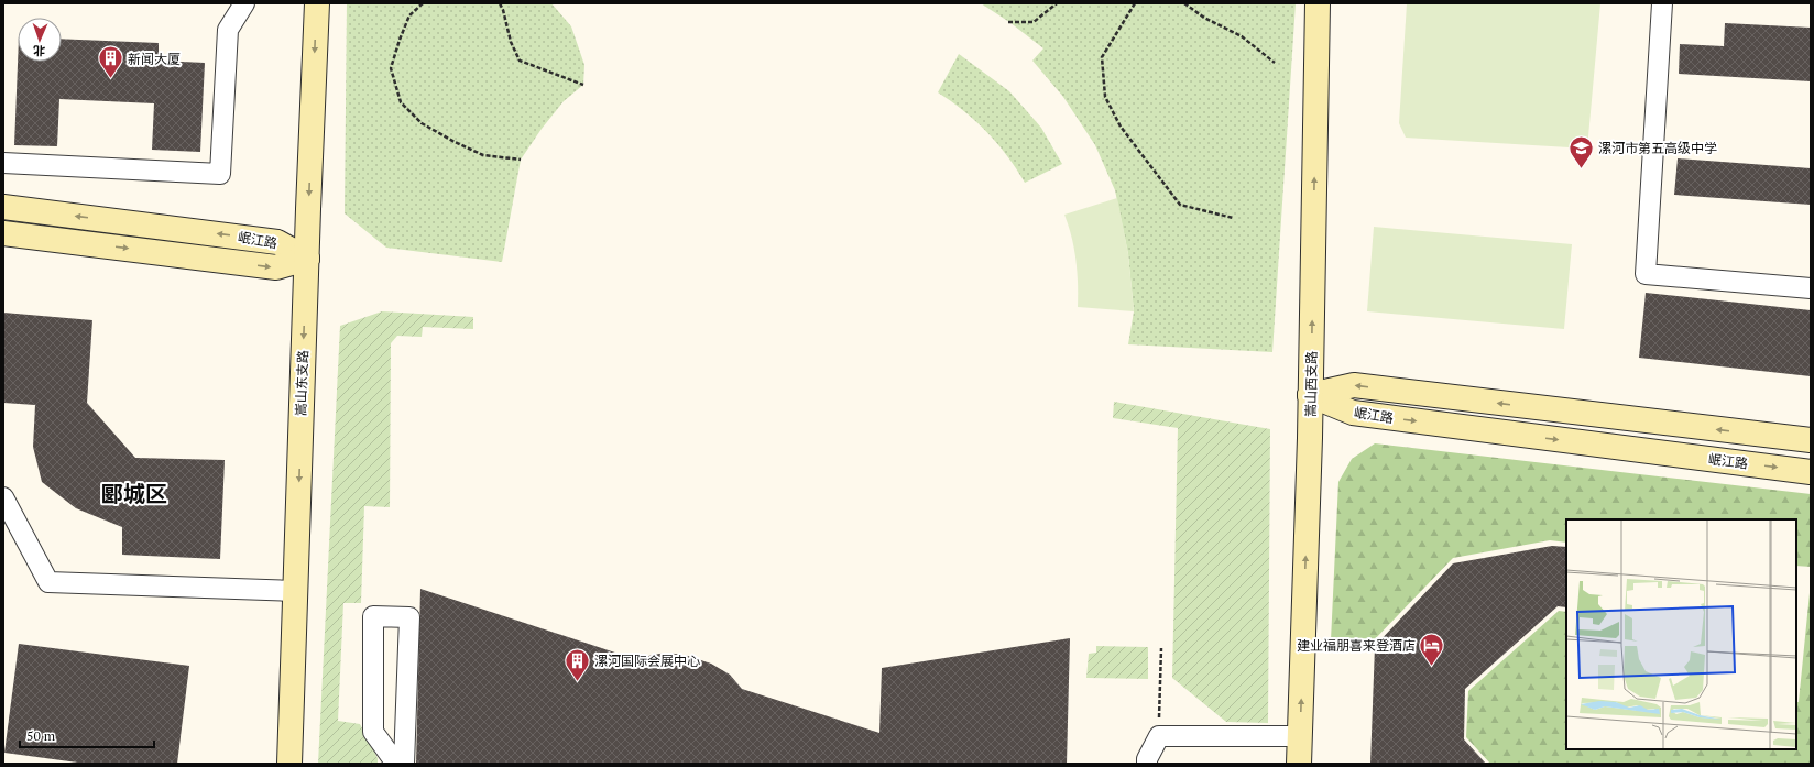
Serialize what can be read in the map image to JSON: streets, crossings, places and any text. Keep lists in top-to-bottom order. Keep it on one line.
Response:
{"streets":{"street":["岷江路","嵩山东支路","嵩山西支路"]},"crossings":[["岷江路","嵩山东支路"],["岷江路","嵩山西支路"]],"one_way":["嵩山东支路","嵩山西支路"],"districts":["郾城区"],"places":{"building":["新闻大厦","漯河国际会展中心"],"school or university":["漯河市第五高级中学"],"hotel":["建业福朋喜来登酒店"]},"scale_bar":"50 m","north":"bottom"}
